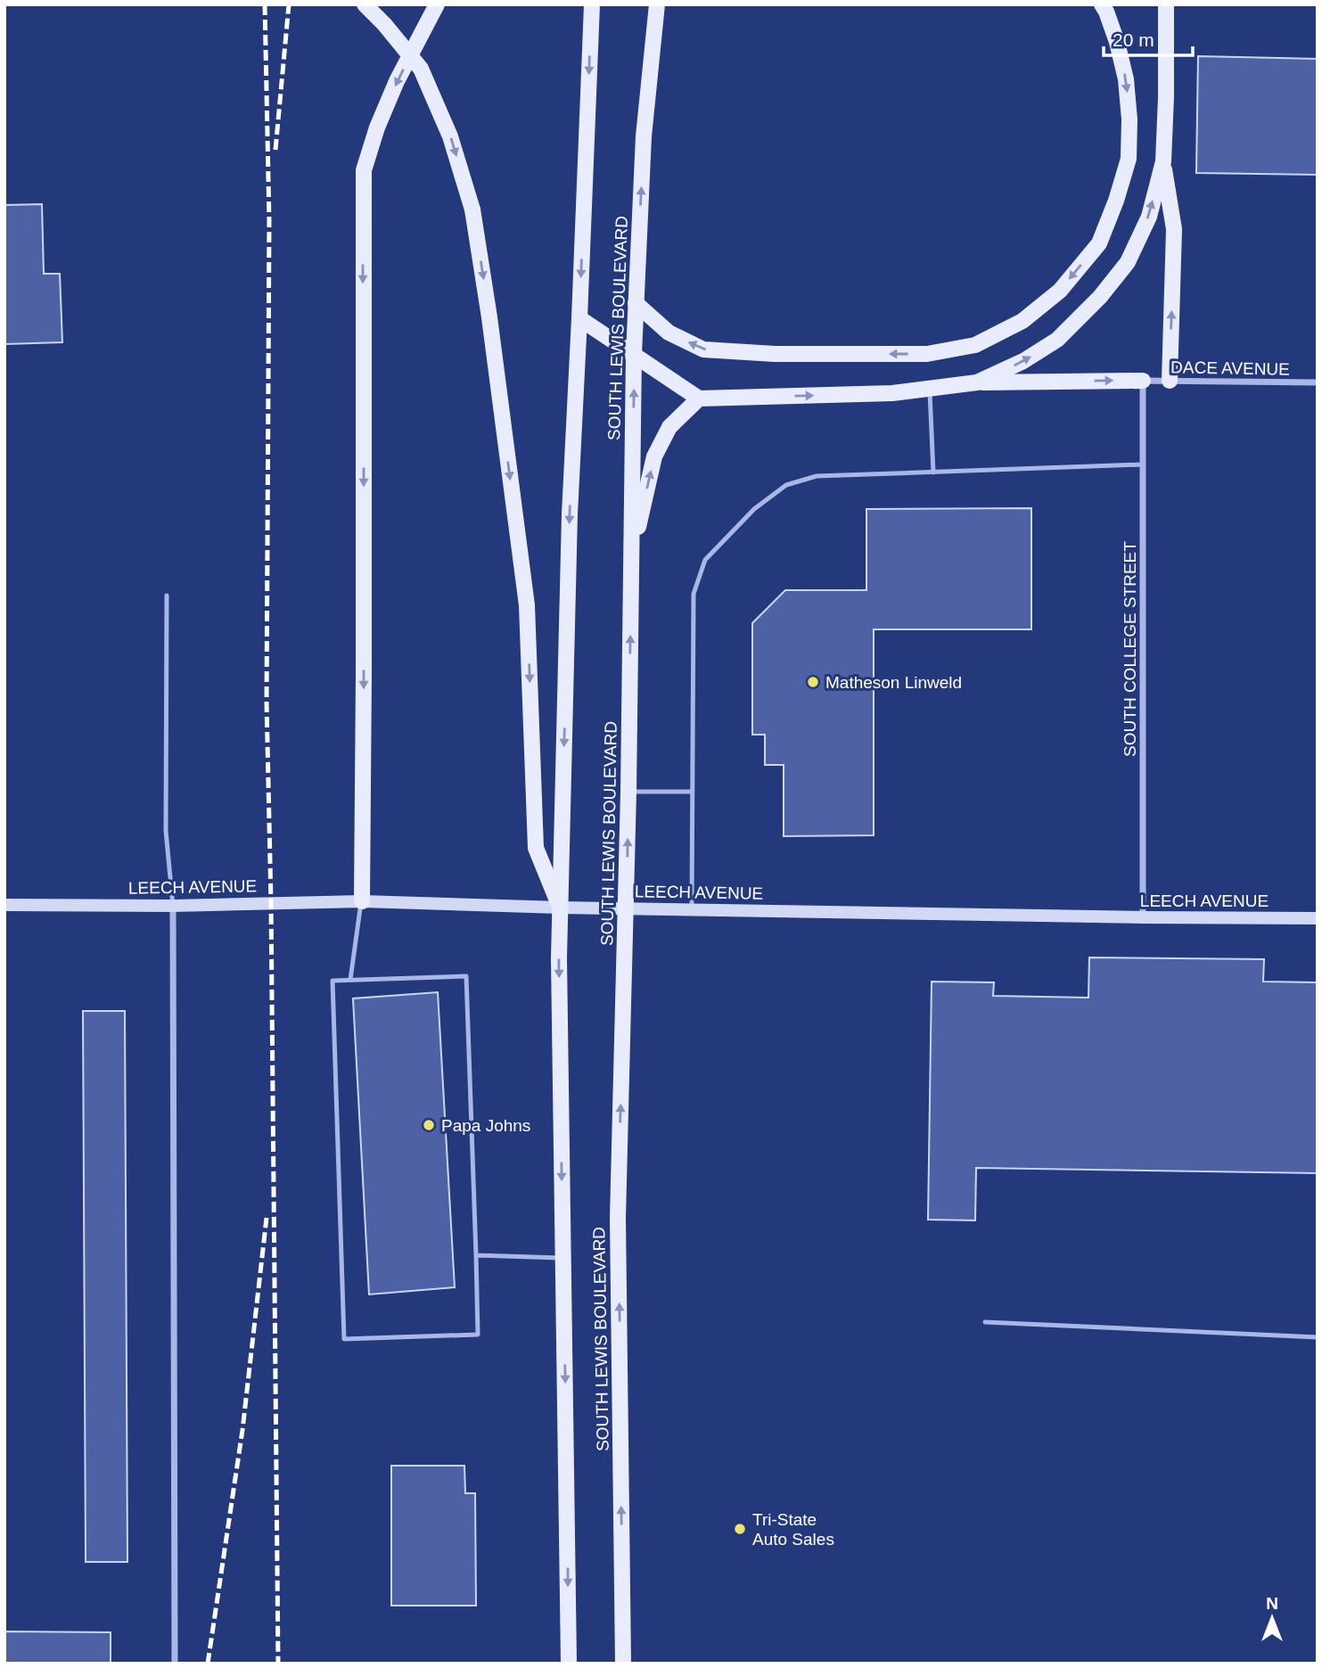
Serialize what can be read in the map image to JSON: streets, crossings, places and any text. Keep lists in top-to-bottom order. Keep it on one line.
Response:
{"streets":{"main road":["SOUTH LEWIS BOULEVARD"],"street":["DACE AVENUE","SOUTH COLLEGE STREET","LEECH AVENUE"]},"crossings":[["SOUTH LEWIS BOULEVARD","LEECH AVENUE"],["DACE AVENUE","SOUTH COLLEGE STREET"],["SOUTH COLLEGE STREET","LEECH AVENUE"]],"places":["Matheson Linweld","Papa Johns","Tri-State Auto Sales"],"scale_bar":"20 m","north":"top"}
